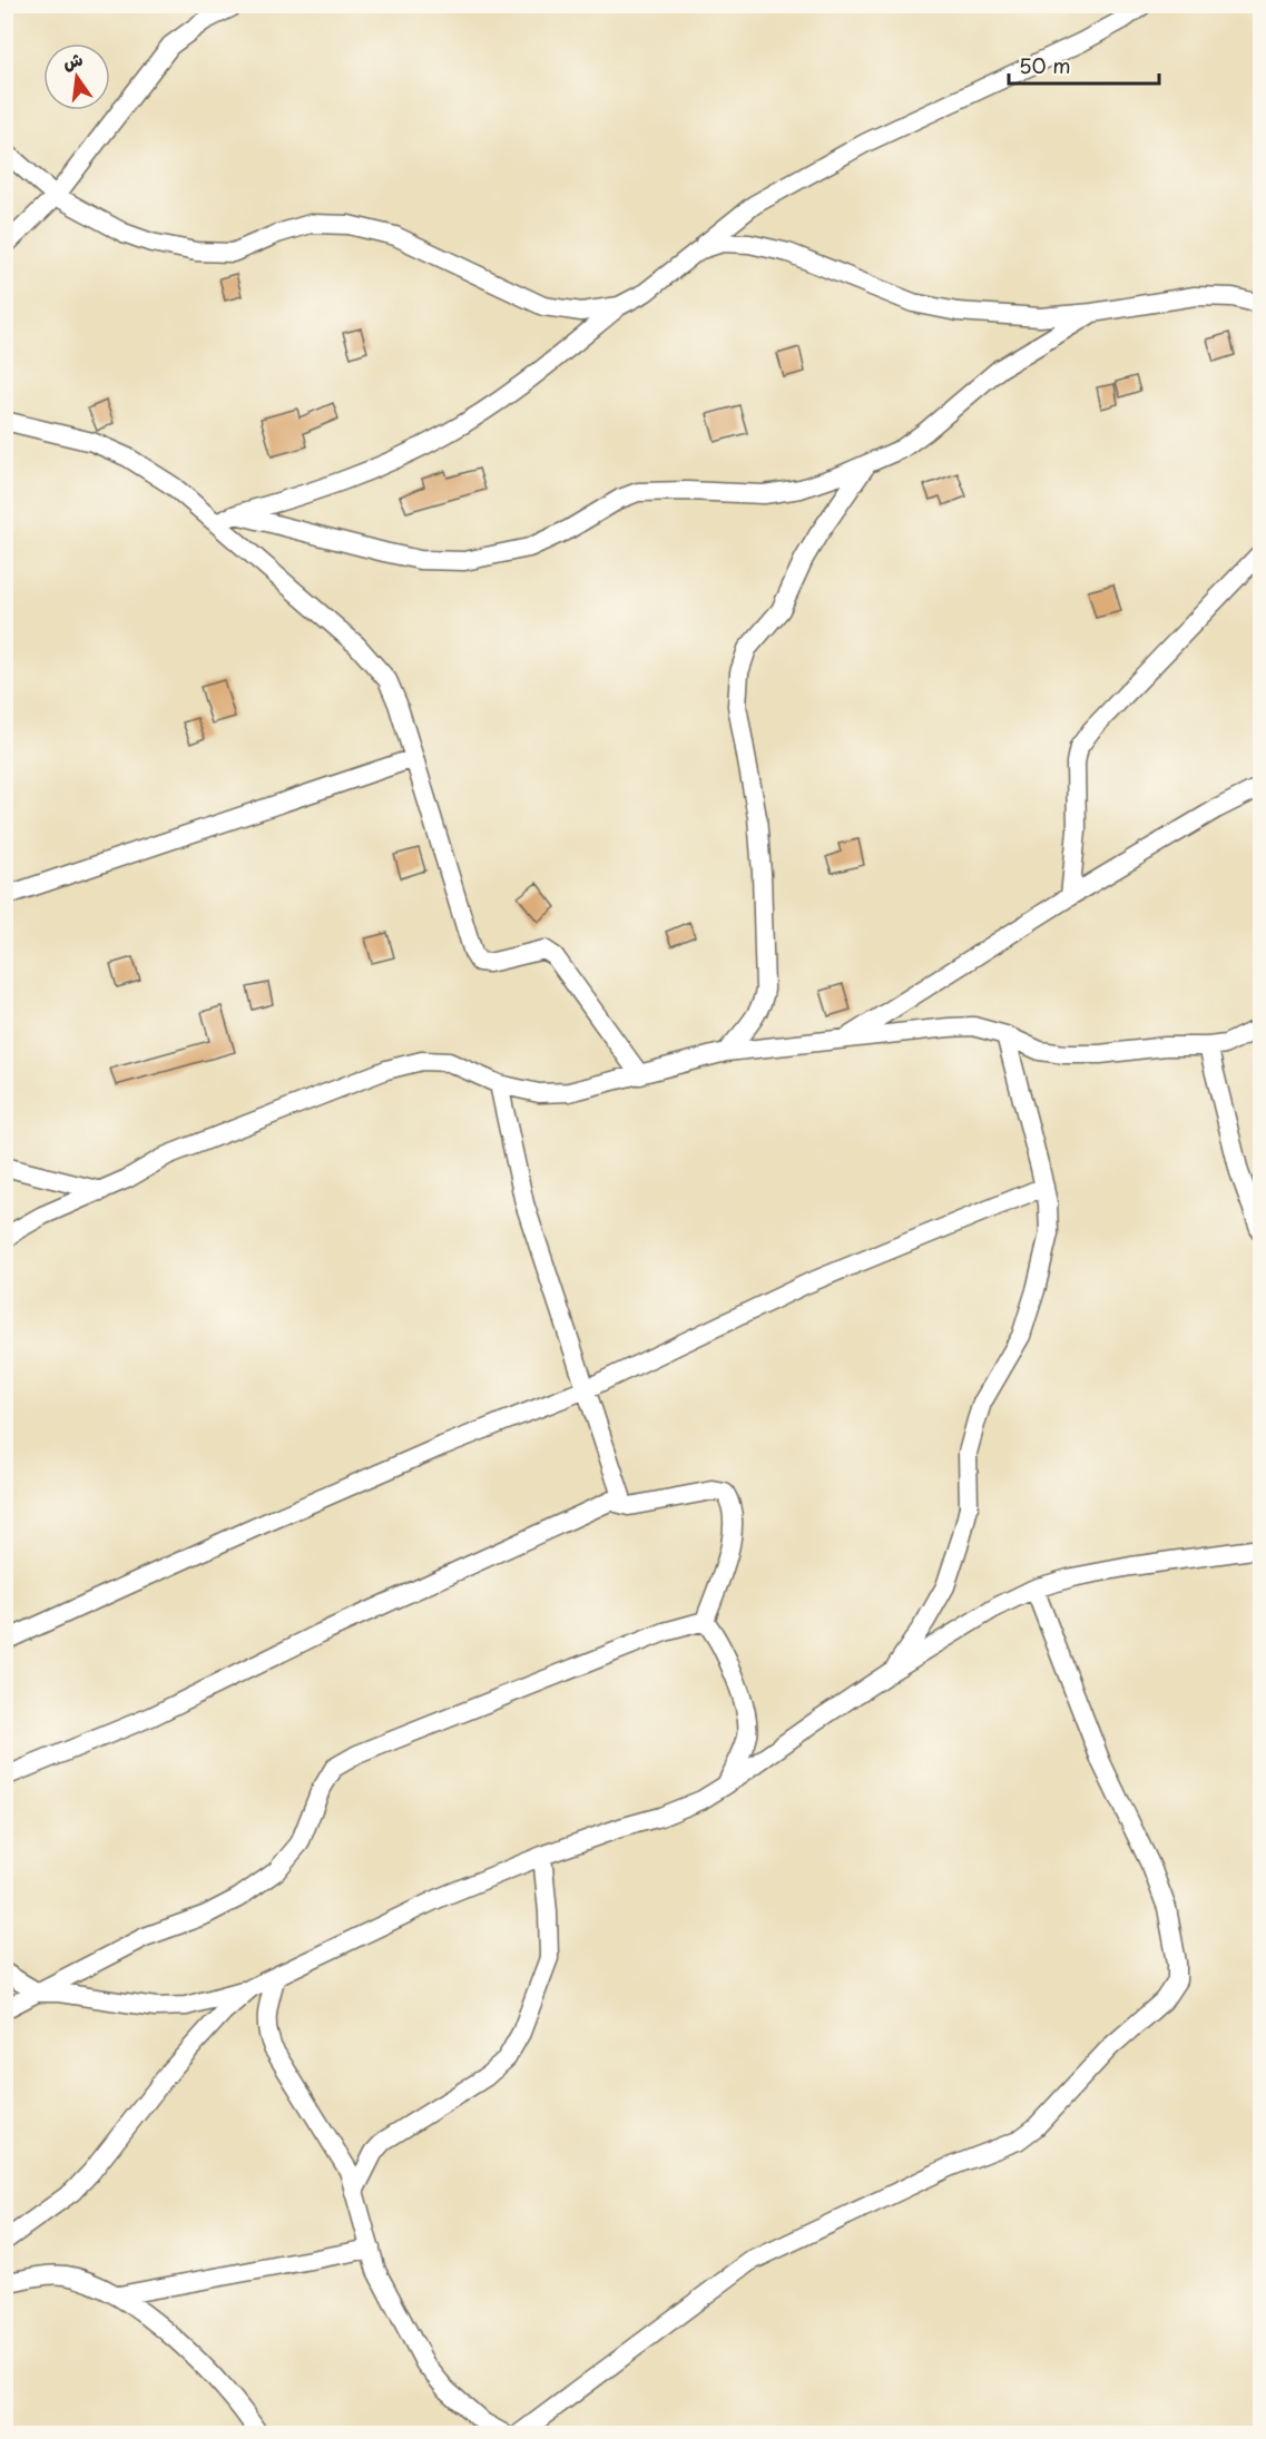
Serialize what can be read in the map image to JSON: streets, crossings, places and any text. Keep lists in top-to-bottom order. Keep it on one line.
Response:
{"scale_bar":"50 m","north":"top"}
